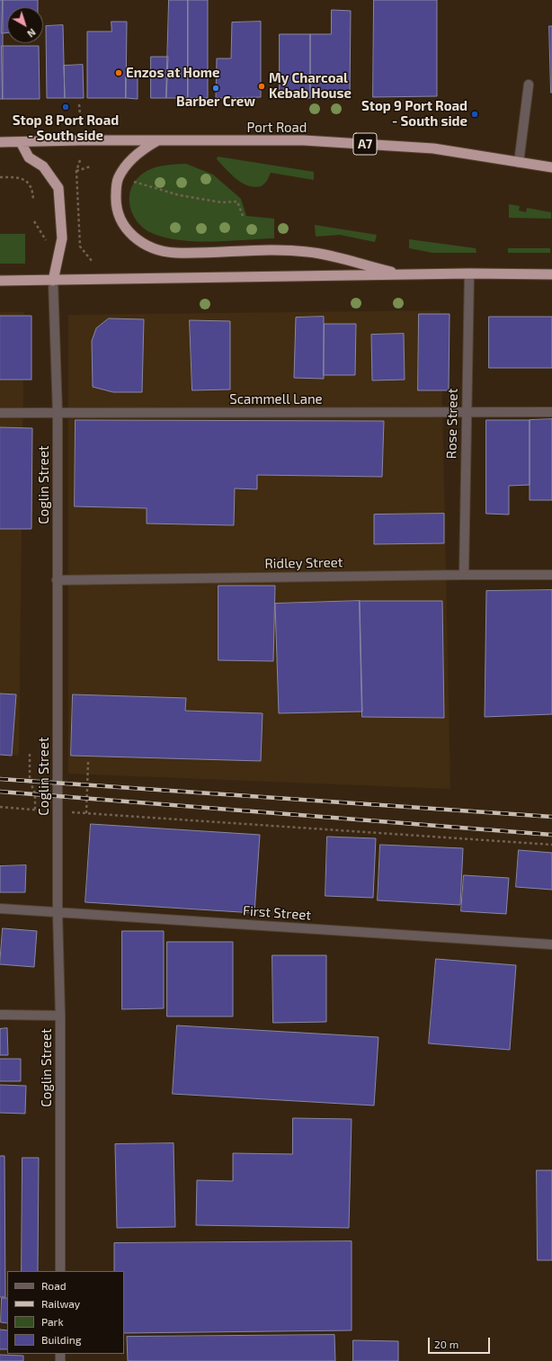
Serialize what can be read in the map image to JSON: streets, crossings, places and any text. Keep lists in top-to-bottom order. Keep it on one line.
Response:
{"streets":{"highway":["Port Road","A7"],"street":["Scammell Lane","Rose Street","Coglin Street","Ridley Street","First Street"]},"crossings":[["Scammell Lane","Rose Street"],["Scammell Lane","Coglin Street"],["Rose Street","Ridley Street"],["Coglin Street","Ridley Street"],["Coglin Street","First Street"]],"places":["Enzos at Home","My Charcoal Kebab House","Barber Crew","Stop 8 Port Road - South side","Stop 9 Port Road - South side"],"legend":["Road","Railway","Park","Building"],"scale_bar":"20 m","north":"bottom right"}
